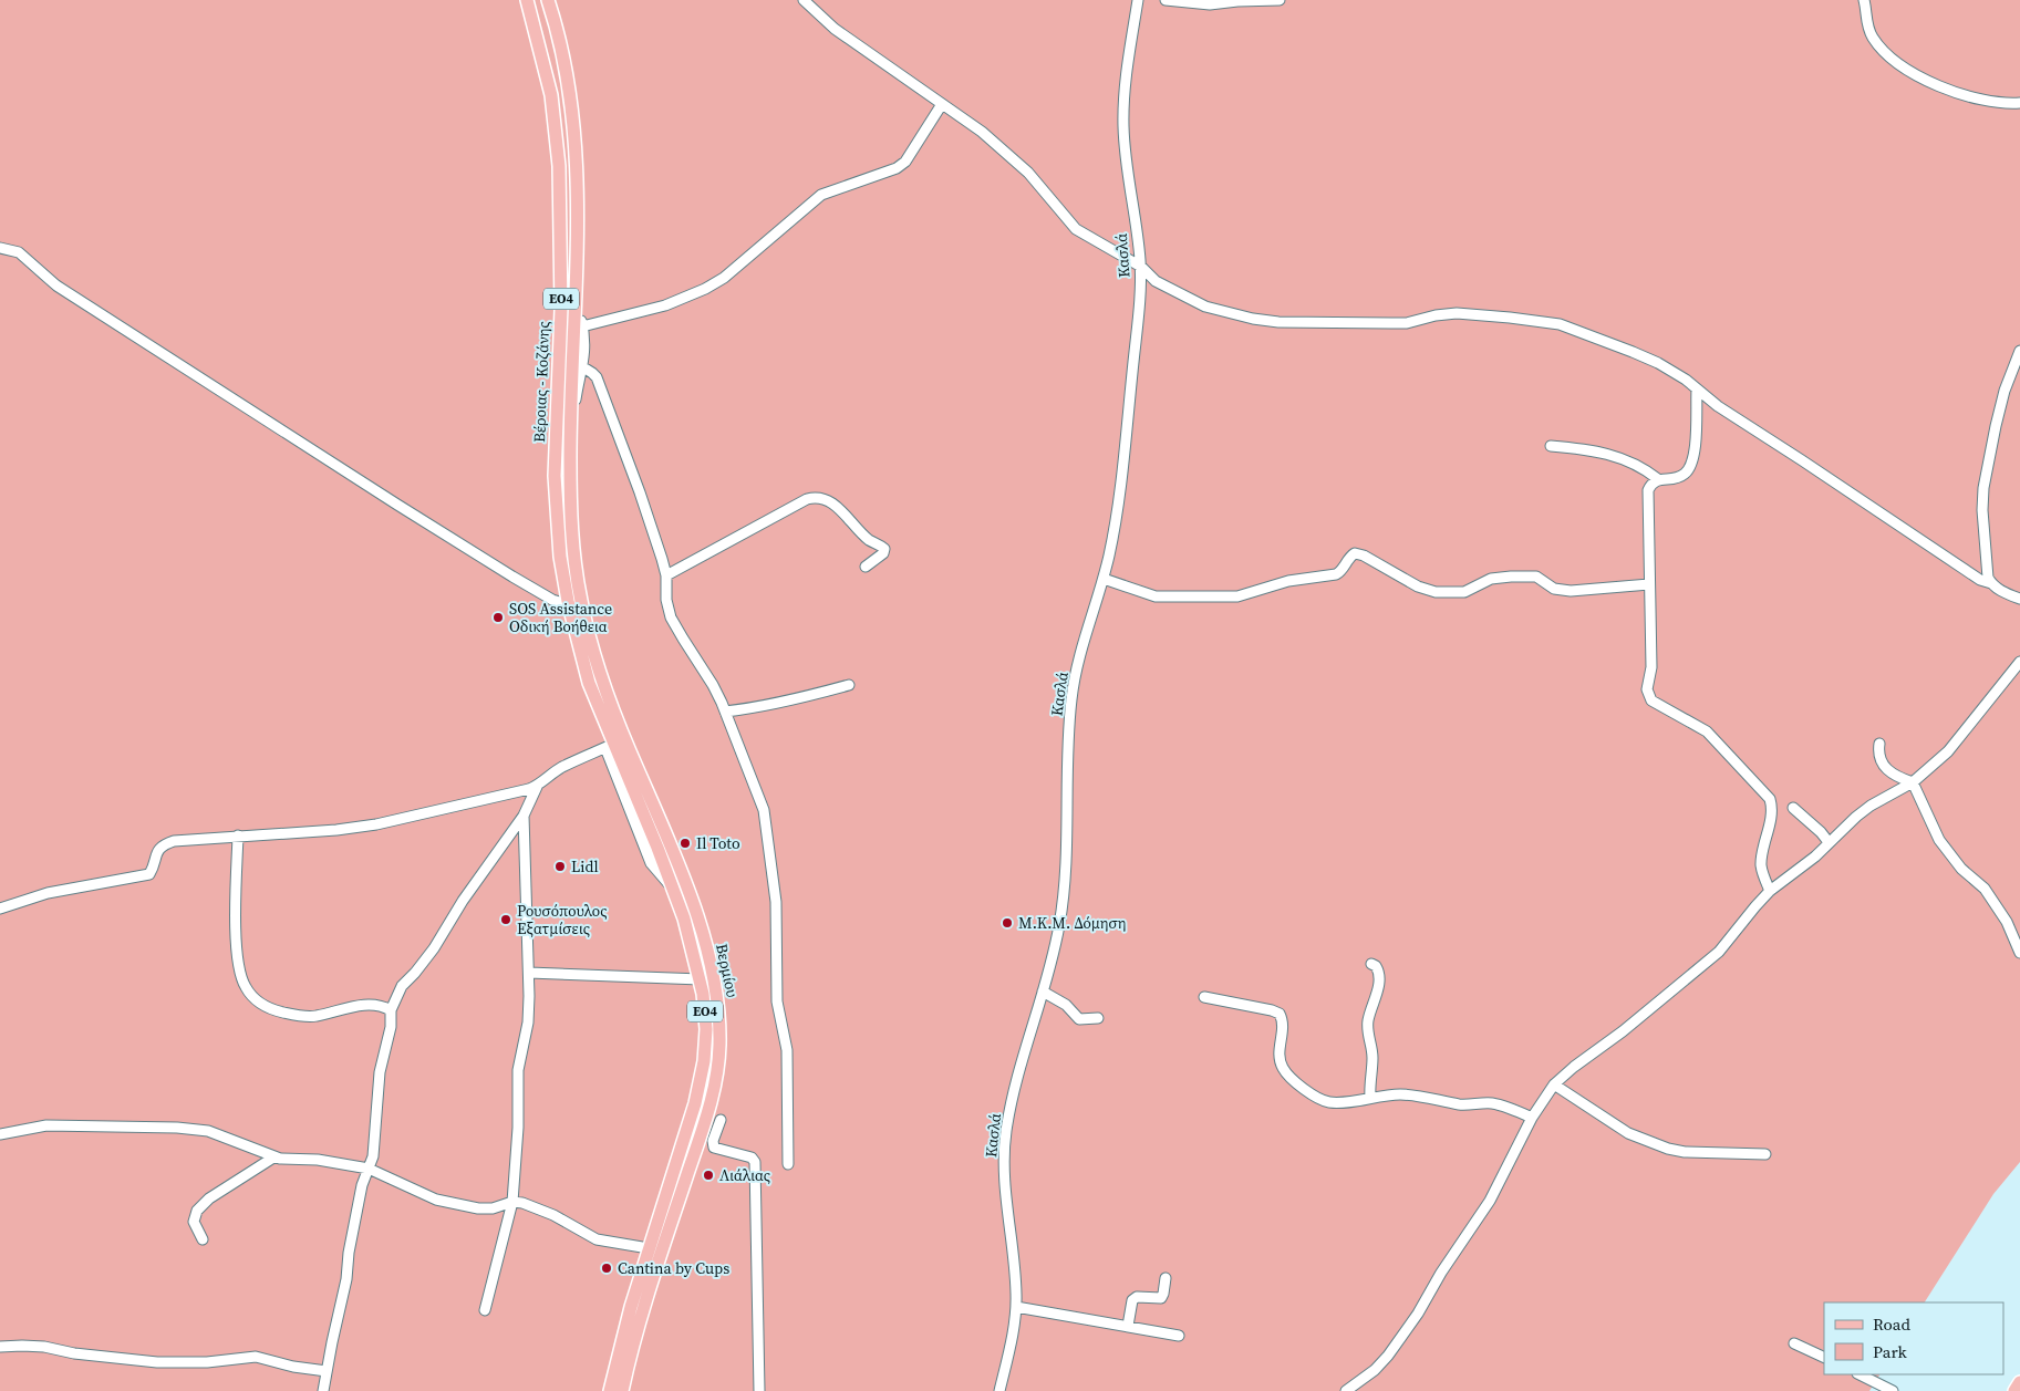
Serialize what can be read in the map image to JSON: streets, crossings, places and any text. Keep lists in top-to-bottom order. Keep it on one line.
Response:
{"streets":{"main road":["ΕΟ4","Βέροιας - Κοζάνης","Βερμίου"],"street":["Κασλά"]},"crossings":[["Βέροιας - Κοζάνης","Βερμίου"]],"places":["SOS Assistance Οδική Βοήθεια","Il Toto","Lidl","Ρουσόπουλος Εξατμίσεις","Μ.Κ.Μ. Δόμηση","Λιάλιας","Cantina by Cups"],"legend":["Road","Park"]}
